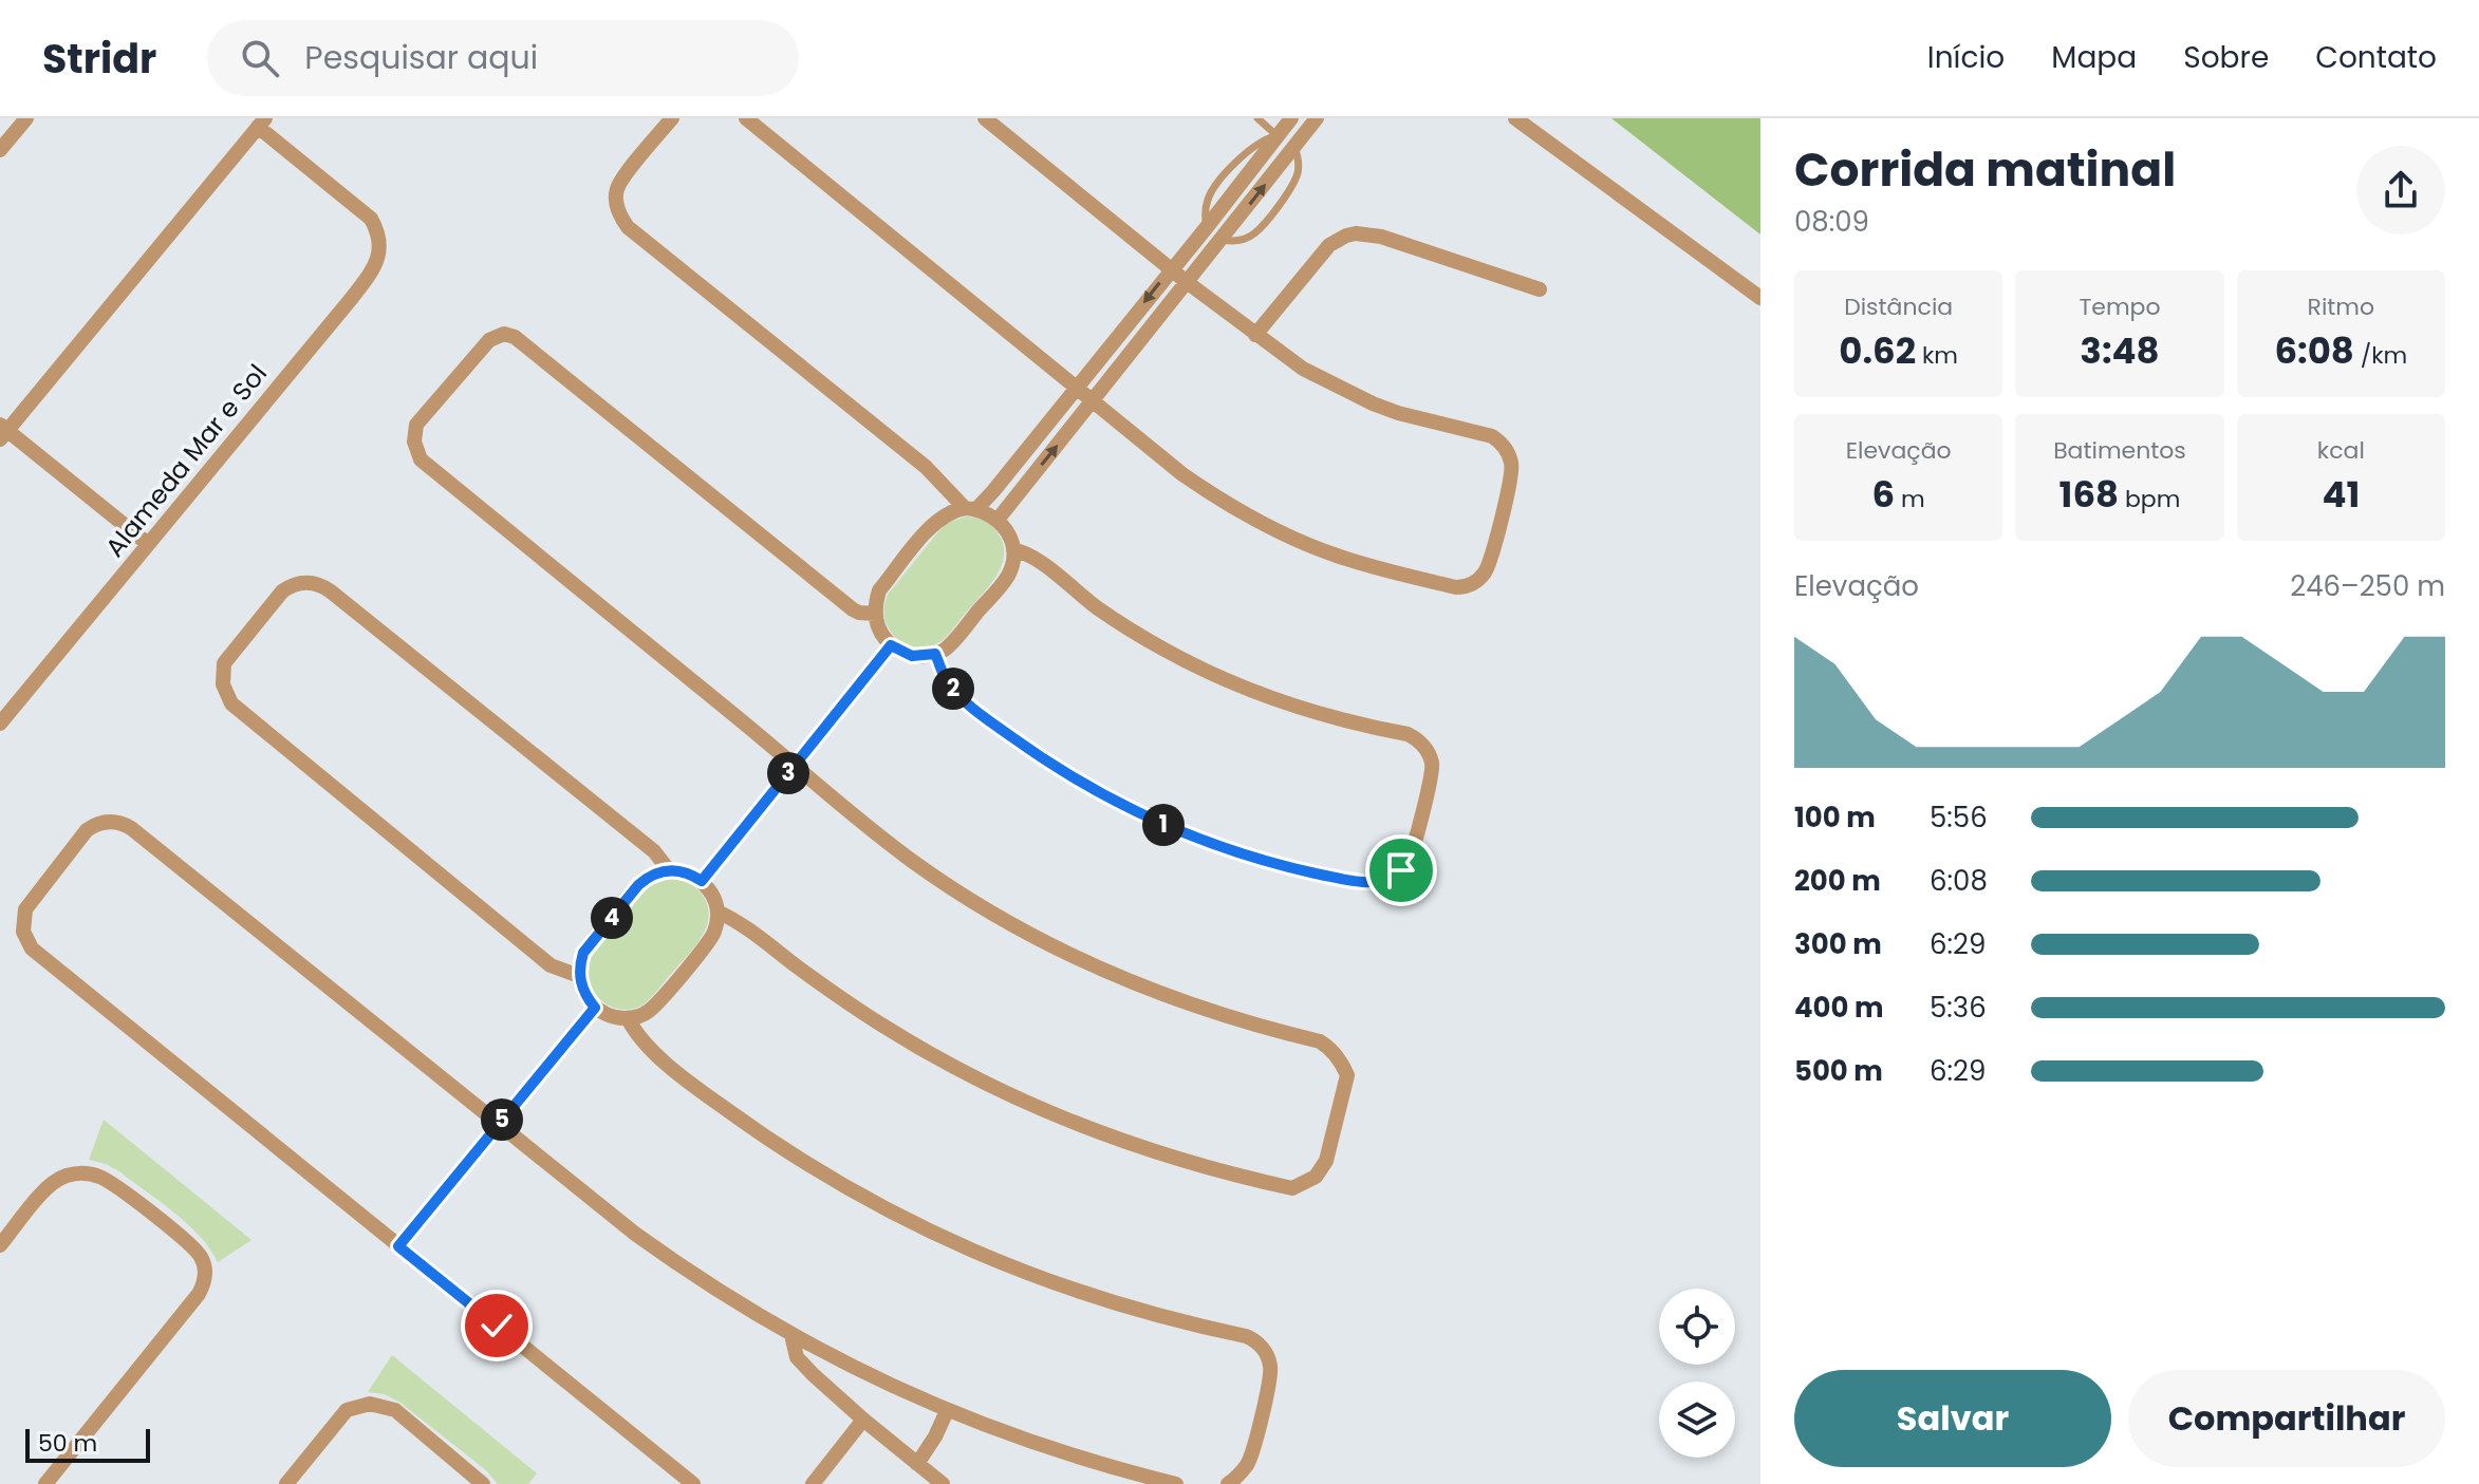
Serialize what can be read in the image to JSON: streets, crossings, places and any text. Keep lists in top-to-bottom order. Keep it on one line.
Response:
{"streets":{"street":["Alameda Mar e Sol"]},"scale_bar":"50 m","page":{"header":"Stridr","search":"Pesquisar aqui","nav":["Início","Mapa","Sobre","Contato"],"heading":["Corrida matinal","08:09"],"stats":[["Distância","0.62 km"],["Tempo","3:48"],["Ritmo","6:08 /km"],["Elevação","6 m"],["Batimentos","168 bpm"],["kcal","41"]],"chart":["Elevação","246–250 m"],"pins":["2","3","1","4","5"],"list":[{"name":"100 m","note":"5:56"},{"name":"200 m","note":"6:08"},{"name":"300 m","note":"6:29"},{"name":"400 m","note":"5:36"},{"name":"500 m","note":"6:29"}],"buttons":["Salvar","Compartilhar"],"scale":"50 m"}}
